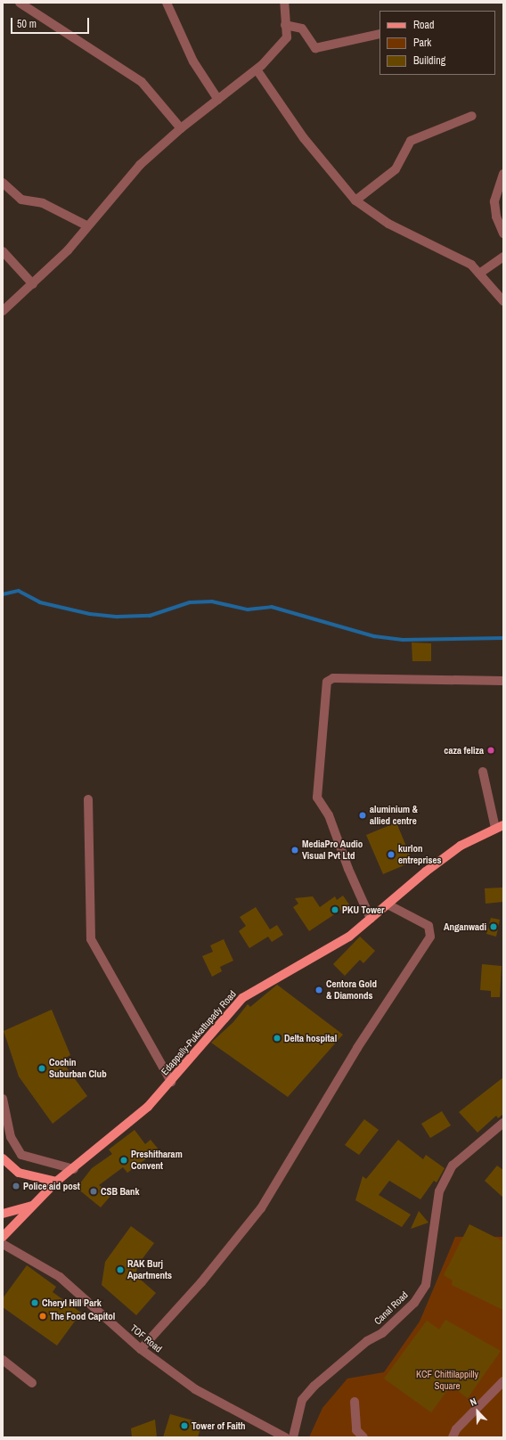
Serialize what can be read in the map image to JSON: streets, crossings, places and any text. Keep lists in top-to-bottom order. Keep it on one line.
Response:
{"streets":{"main road":["Edappally-Pukkattupady Road"],"street":["Canal Road","TOF Road"]},"parks":["KCF Chittilappilly Square"],"places":["caza feliza","aluminium & allied centre","MediaPro Audio Visual Pvt Ltd","kurlon entreprises","PKU Tower","Anganwadi","Centora Gold & Diamonds","Delta hospital","Cochin Suburban Club","Preshitharam Convent","Police aid post","CSB Bank","RAK Burj Apartments","Cheryl Hill Park","The Food Capitol","Tower of Faith"],"legend":["Road","Park","Building"],"scale_bar":"50 m","north":"top left"}
